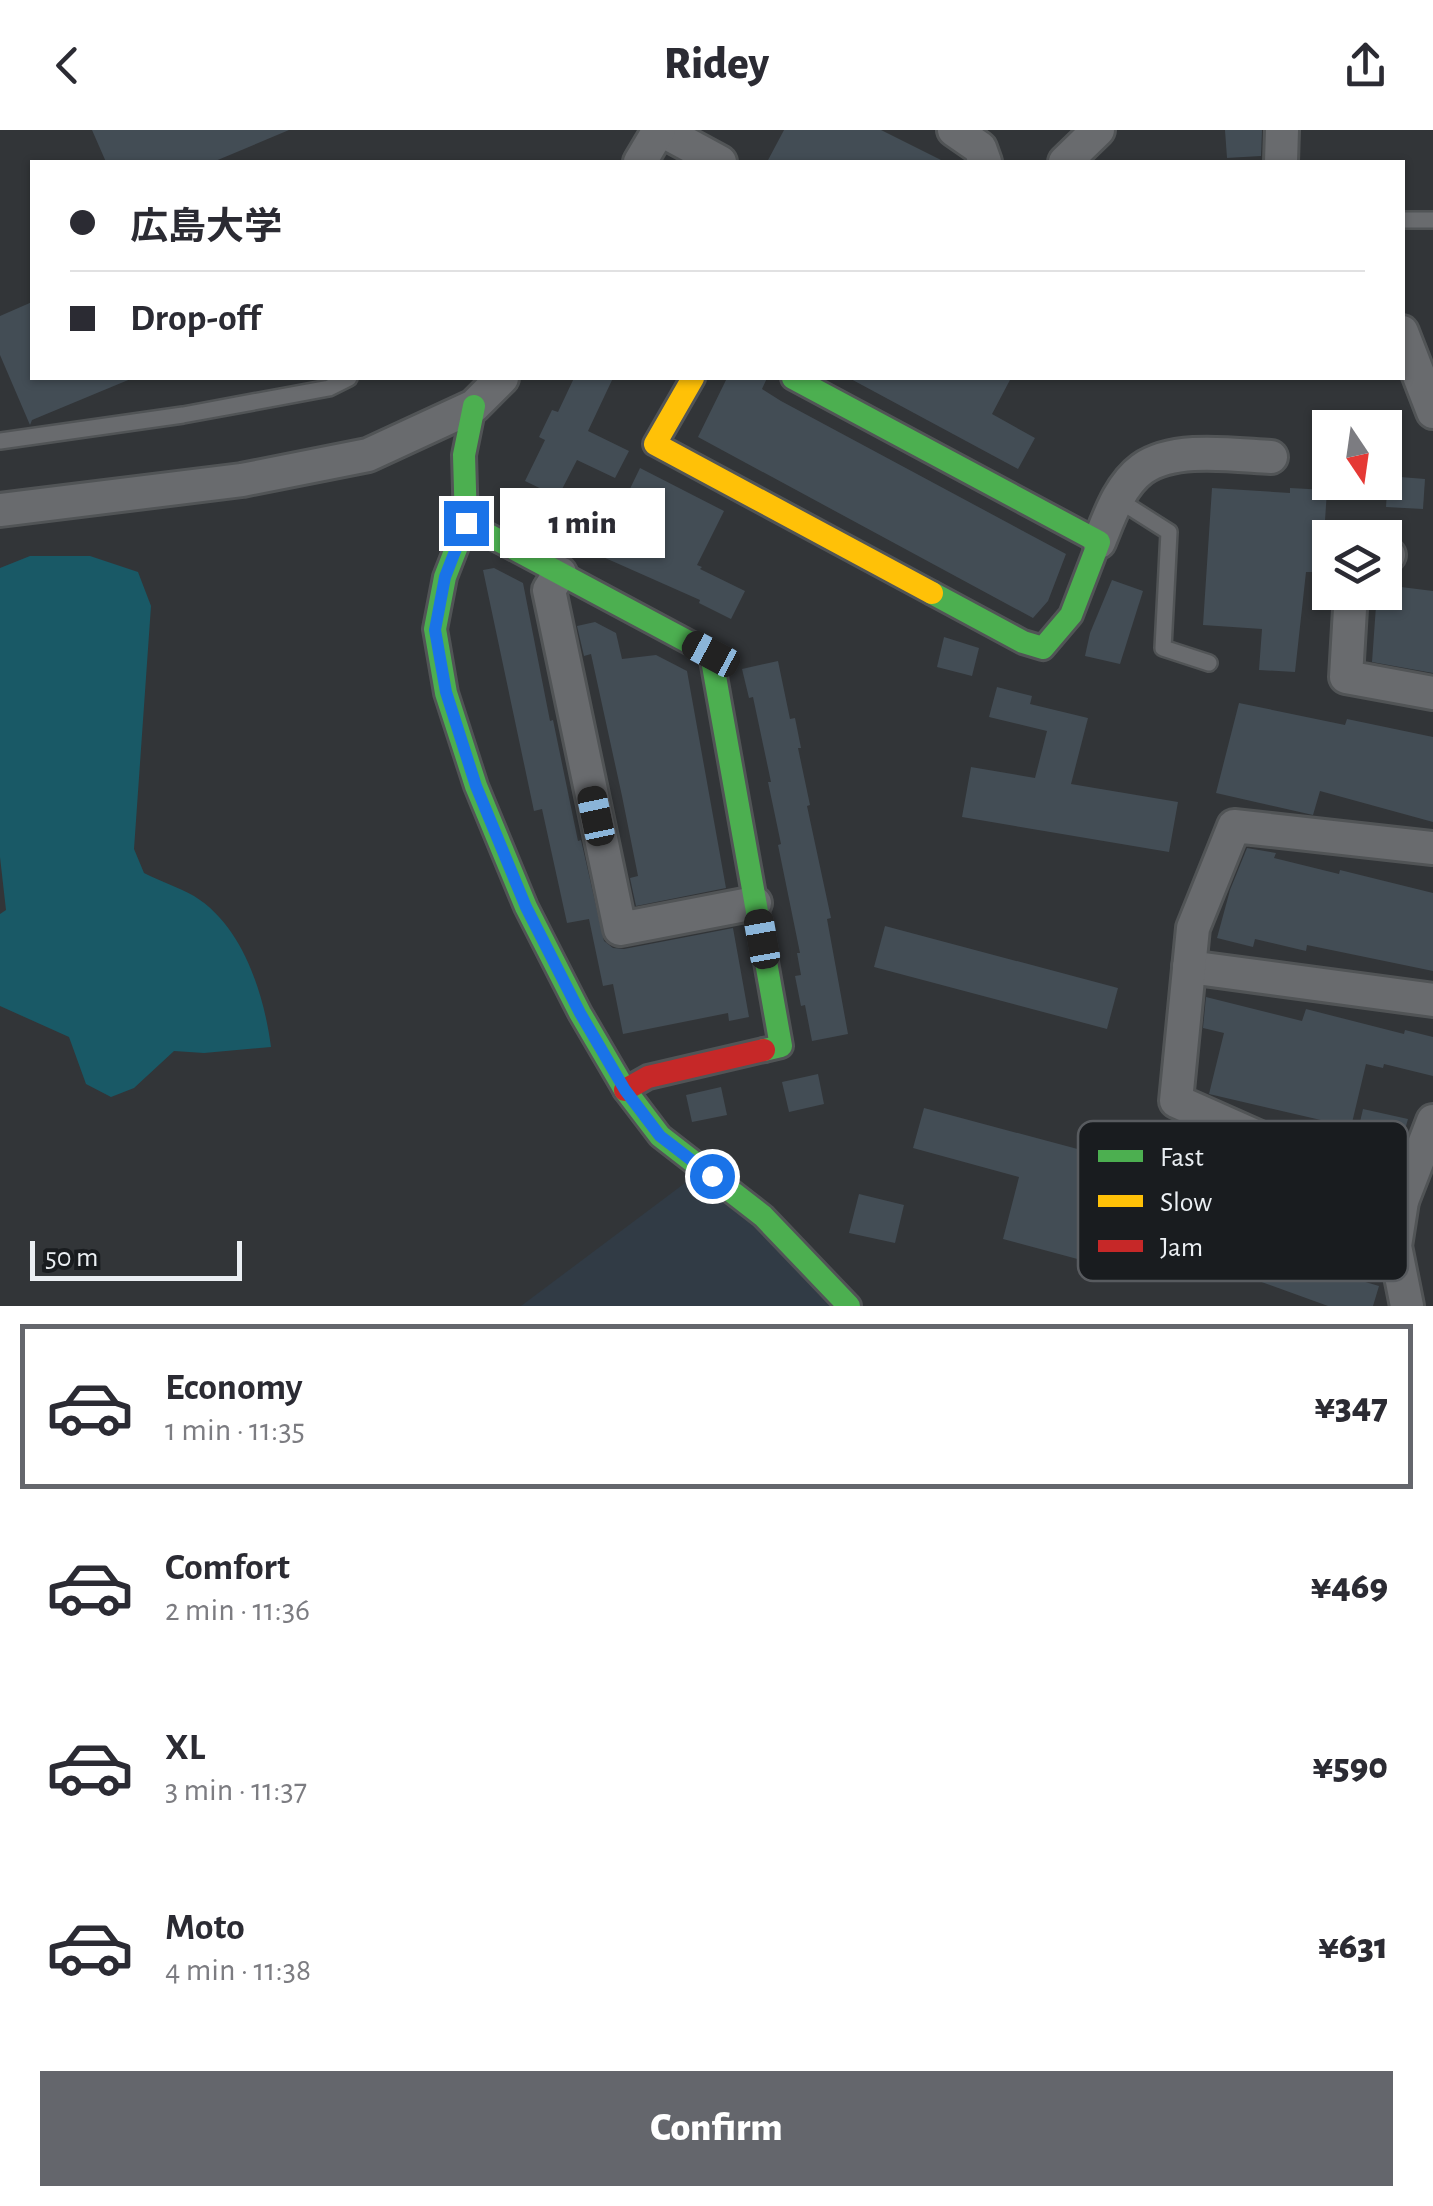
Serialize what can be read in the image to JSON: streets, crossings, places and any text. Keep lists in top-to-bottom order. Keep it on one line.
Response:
{"legend":["Fast","Slow","Jam"],"scale_bar":"50 m","north":"bottom","page":{"header":"Ridey","banner":["広島大学","Drop-off"],"bubble":"1 min","scale":"50 m","list":[{"name":"Economy","note":"1 min · 11:35","value":"¥347"},{"name":"Comfort","note":"2 min · 11:36","value":"¥469"},{"name":"XL","note":"3 min · 11:37","value":"¥590"},{"name":"Moto","note":"4 min · 11:38","value":"¥631"}],"buttons":"Confirm"}}
